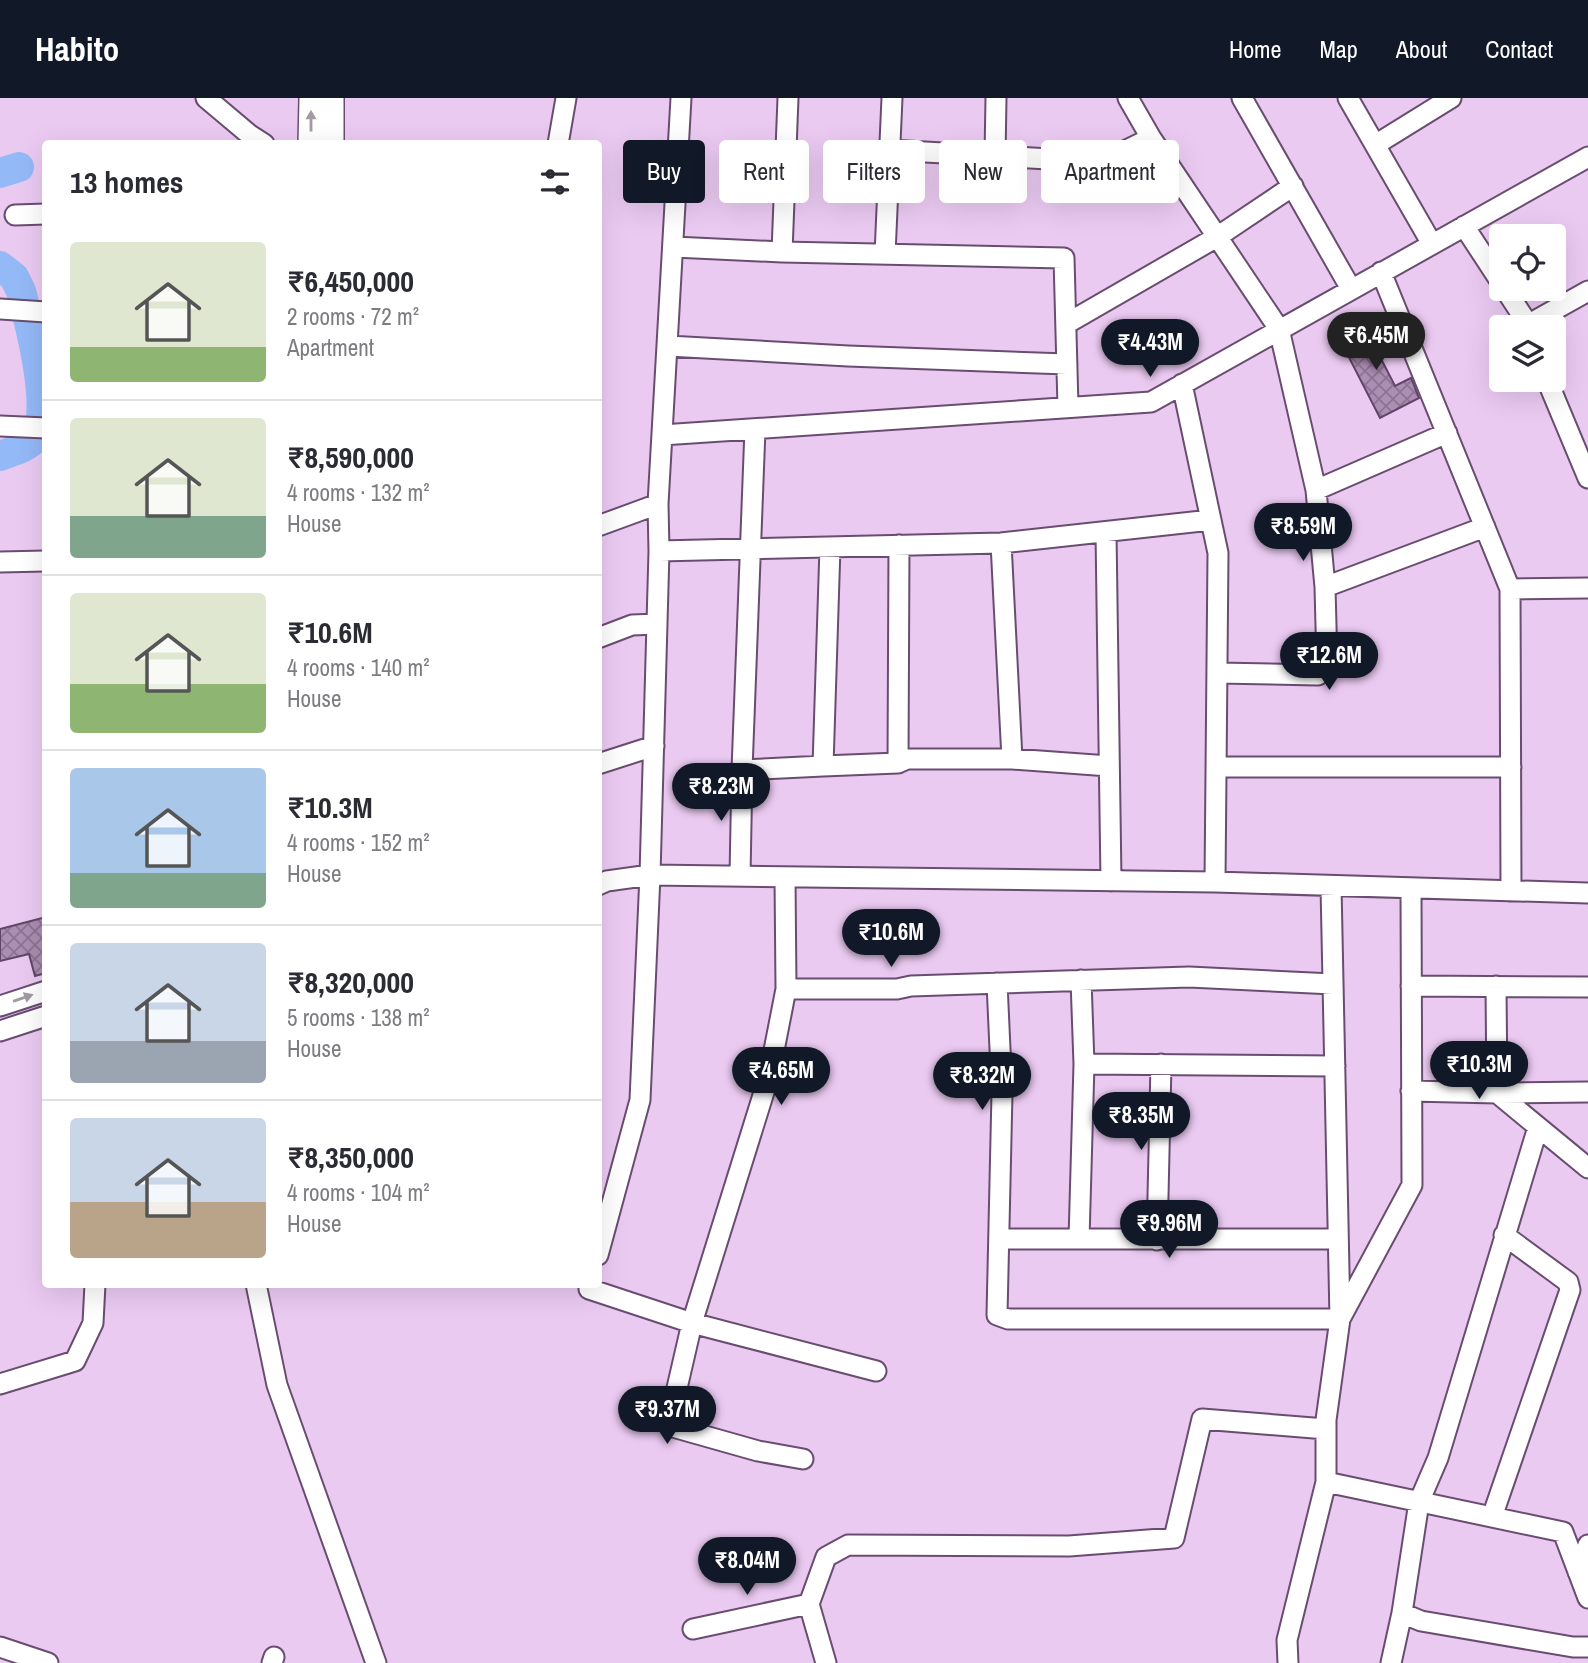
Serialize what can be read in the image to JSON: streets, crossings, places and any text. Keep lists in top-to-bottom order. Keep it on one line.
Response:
{"page":{"header":"Habito","nav":["Home","Map","About","Contact"],"chip":["Buy","Rent","Filters","New","Apartment"],"heading":"13 homes","list":[{"name":"₹6,450,000","note":"2 rooms · 72 m² · Apartment"},{"name":"₹8,590,000","note":"4 rooms · 132 m² · House"},{"name":"₹10.6M","note":"4 rooms · 140 m² · House"},{"name":"₹10.3M","note":"4 rooms · 152 m² · House"},{"name":"₹8,320,000","note":"5 rooms · 138 m² · House"},{"name":"₹8,350,000","note":"4 rooms · 104 m² · House"}],"price":["₹6.45M","₹4.43M","₹8.59M","₹12.6M","₹8.23M","₹10.6M","₹10.3M","₹4.65M","₹8.32M","₹8.35M","₹9.96M","₹9.37M","₹8.04M"]}}
